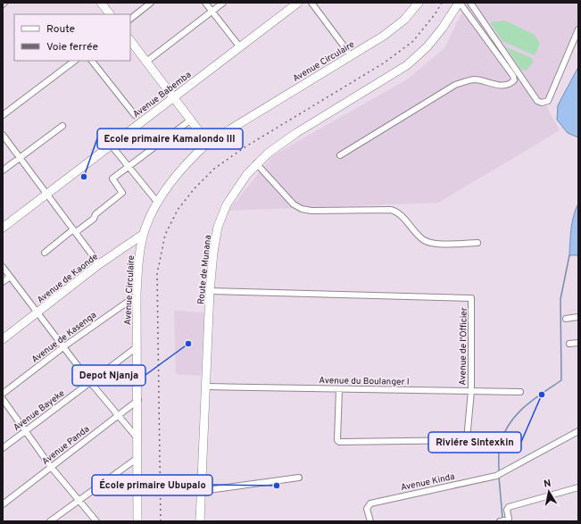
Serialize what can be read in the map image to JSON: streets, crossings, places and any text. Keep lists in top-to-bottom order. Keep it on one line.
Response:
{"streets":{"street":["Avenue Circulaire","Avenue Babemba","Route de Munana","Avenue de Kaonde","Avenue de Kasenga","Avenue de l'Officier","Avenue du Boulanger I","Avenue Bayeke","Avenue Panda","Avenue Kinda"]},"crossings":[["Avenue Circulaire","Avenue de Kaonde"],["Avenue Circulaire","Avenue de Kasenga"],["Avenue Circulaire","Avenue Bayeke"],["Avenue Circulaire","Avenue Panda"],["Route de Munana","Avenue de l'Officier"],["Route de Munana","Avenue du Boulanger I"],["Avenue de l'Officier","Avenue du Boulanger I"]],"places":["Ecole primaire Kamalondo III","Depot Njanja","Riviére Sintexkin","École primaire Ubupalo"],"legend":["Route","Voie ferrée"],"north":"top"}
